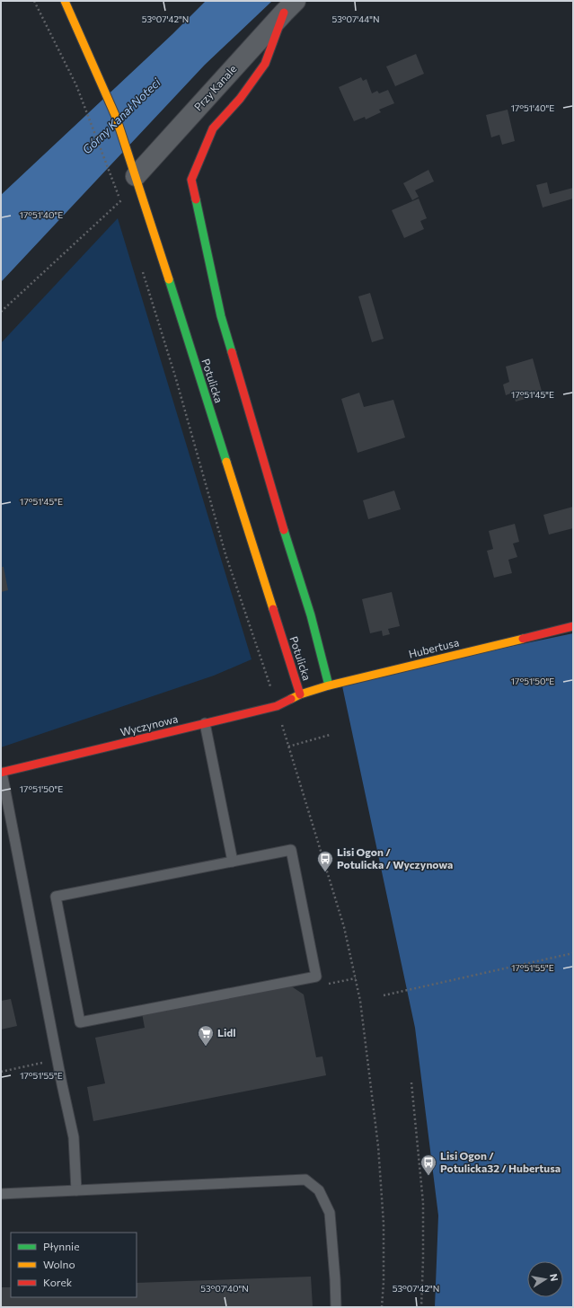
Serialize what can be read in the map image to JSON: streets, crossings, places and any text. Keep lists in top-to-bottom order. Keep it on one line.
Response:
{"streets":{"street":["Przy Kanale","Potulicka","Hubertusa","Wyczynowa"]},"crossings":[["Przy Kanale","Potulicka"],["Potulicka","Hubertusa"],["Potulicka","Wyczynowa"],["Hubertusa","Wyczynowa"]],"water":["Górny Kanał Noteci"],"places":{"bus stop":["Lisi Ogon / Potulicka / Wyczynowa","Lisi Ogon / Potulicka32 / Hubertusa"],"supermarket":["Lidl"]},"legend":["Płynnie","Wolno","Korek"],"north":"right","coordinates":["53°07'42\"N","53°07'44\"N","17°51'40\"E","17°51'45\"E","17°51'50\"E","17°51'55\"E","53°07'40\"N"]}
